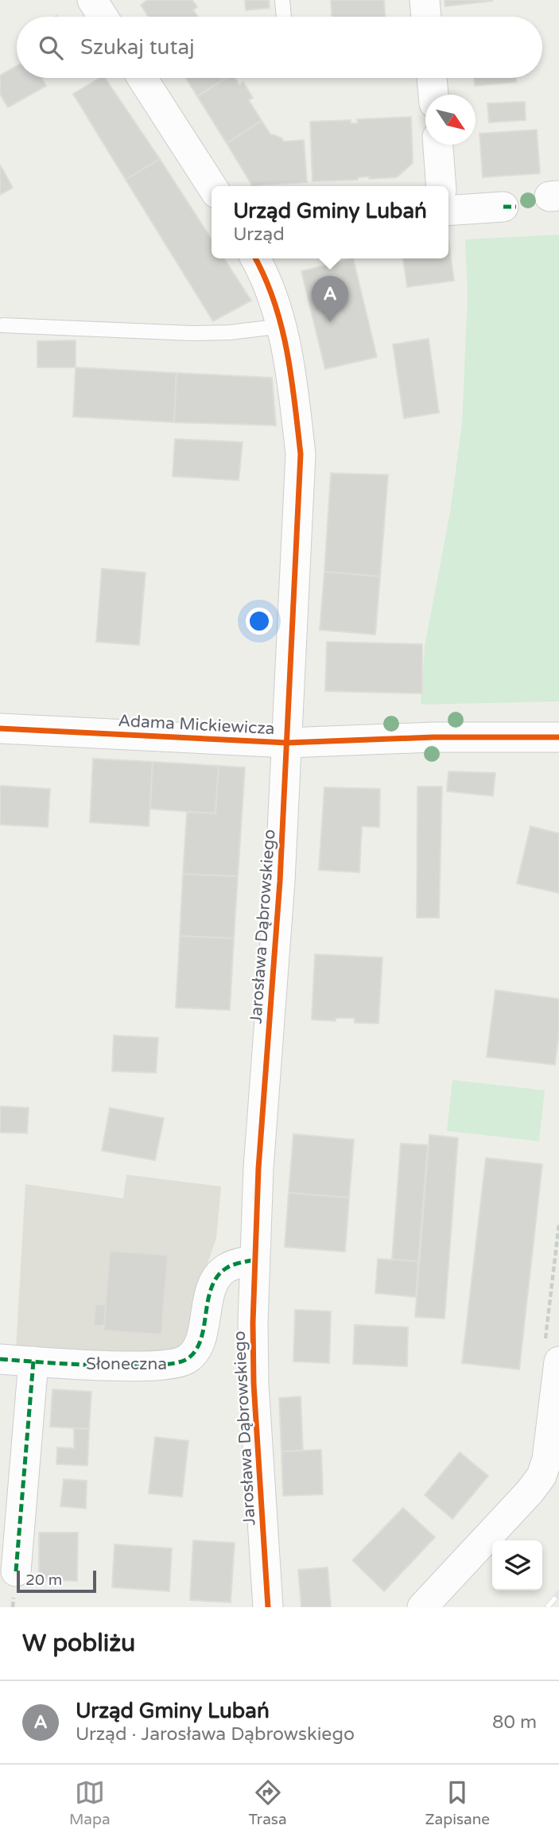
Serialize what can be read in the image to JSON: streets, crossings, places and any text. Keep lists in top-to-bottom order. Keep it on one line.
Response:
{"streets":{"street":["Adama Mickiewicza","Jarosława Dąbrowskiego","Słoneczna"]},"crossings":[["Adama Mickiewicza","Jarosława Dąbrowskiego"],["Jarosława Dąbrowskiego","Słoneczna"]],"scale_bar":"20 m","north":"bottom right","page":{"search":"Szukaj tutaj","popup":["Urząd Gminy Lubań","Urząd"],"pins":"A","scale":"20 m","heading":"W pobliżu","list":[{"mark":"A","name":"Urząd Gminy Lubań","note":"Urząd · Jarosława Dąbrowskiego","value":"80 m"}],"nav":["Mapa","Trasa","Zapisane"]}}
